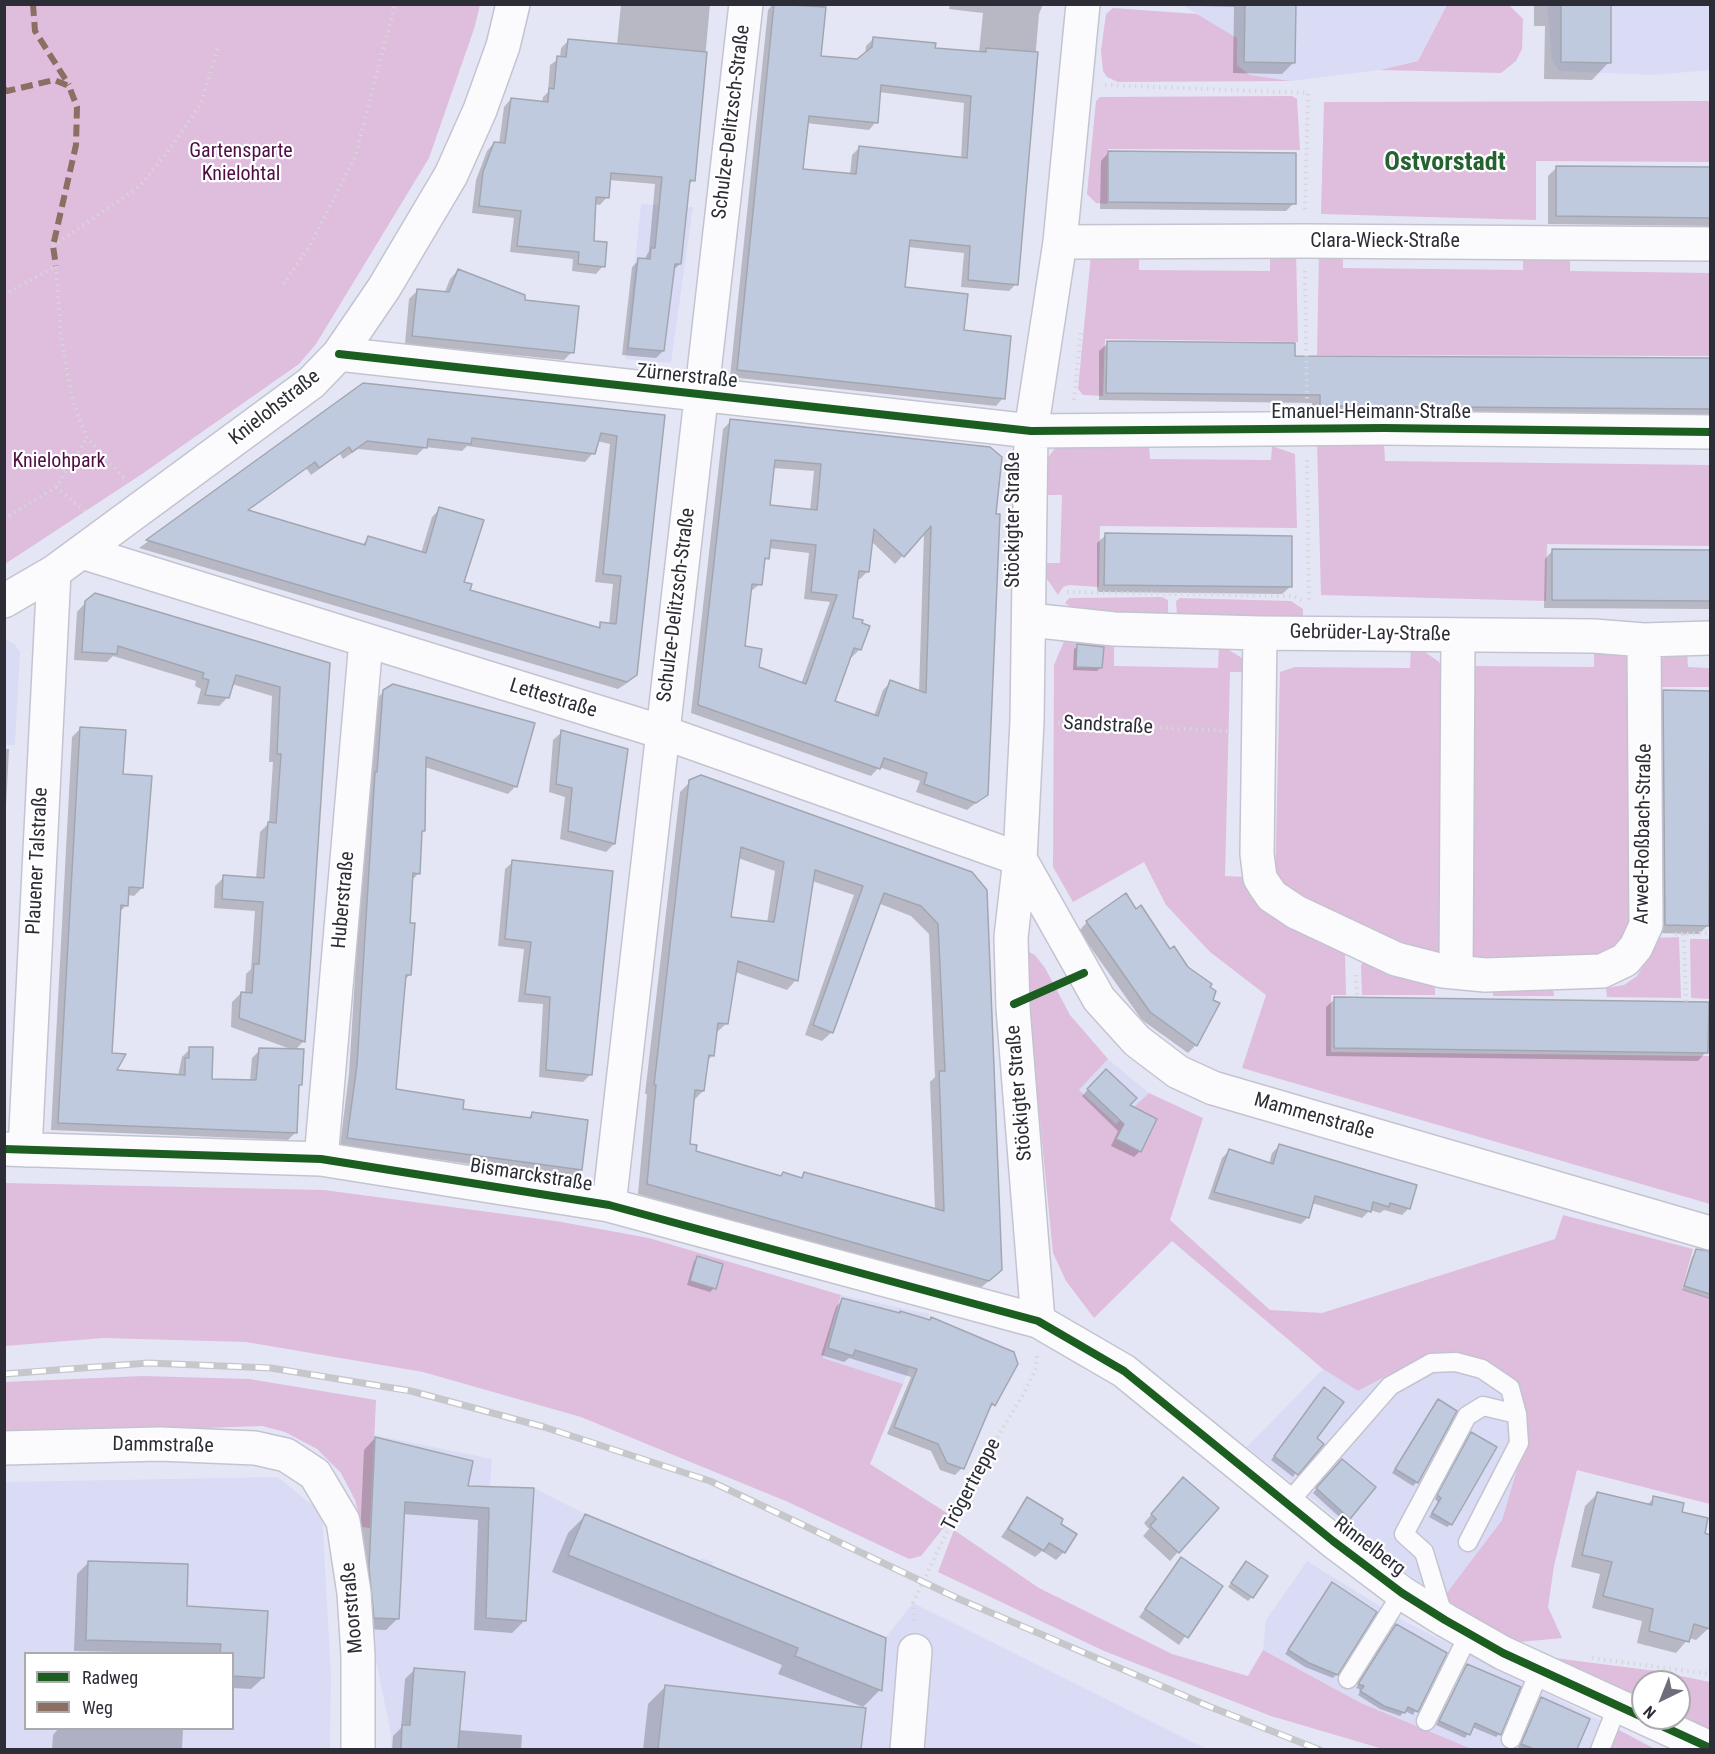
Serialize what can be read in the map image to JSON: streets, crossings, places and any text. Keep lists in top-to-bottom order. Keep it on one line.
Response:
{"streets":{"street":["Schulze-Delitzsch-Straße","Clara-Wieck-Straße","Zürnerstraße","Knielohstraße","Emanuel-Heimann-Straße","Stöckigter Straße","Gebrüder-Lay-Straße","Lettestraße","Arwed-Roßbach-Straße","Plauener Talstraße","Huberstraße","Mammenstraße","Bismarckstraße","Dammstraße","Rinnelberg","Moorstraße"],"path":["Sandstraße","Trögertreppe"]},"crossings":[["Schulze-Delitzsch-Straße","Zürnerstraße"],["Schulze-Delitzsch-Straße","Lettestraße"],["Schulze-Delitzsch-Straße","Bismarckstraße"],["Clara-Wieck-Straße","Stöckigter Straße"],["Zürnerstraße","Knielohstraße"],["Zürnerstraße","Emanuel-Heimann-Straße"],["Zürnerstraße","Stöckigter Straße"],["Knielohstraße","Lettestraße"],["Knielohstraße","Plauener Talstraße"],["Emanuel-Heimann-Straße","Stöckigter Straße"],["Stöckigter Straße","Gebrüder-Lay-Straße"],["Stöckigter Straße","Lettestraße"],["Stöckigter Straße","Sandstraße"],["Stöckigter Straße","Mammenstraße"],["Stöckigter Straße","Bismarckstraße"],["Stöckigter Straße","Trögertreppe"],["Stöckigter Straße","Rinnelberg"],["Gebrüder-Lay-Straße","Arwed-Roßbach-Straße"],["Lettestraße","Huberstraße"],["Lettestraße","Mammenstraße"],["Plauener Talstraße","Bismarckstraße"],["Huberstraße","Bismarckstraße"],["Bismarckstraße","Trögertreppe"],["Bismarckstraße","Rinnelberg"],["Dammstraße","Moorstraße"],["Trögertreppe","Rinnelberg"]],"districts":["Ostvorstadt"],"parks":["Gartensparte Knielohtal","Knielohpark"],"legend":["Radweg","Weg"],"north":"bottom left"}
